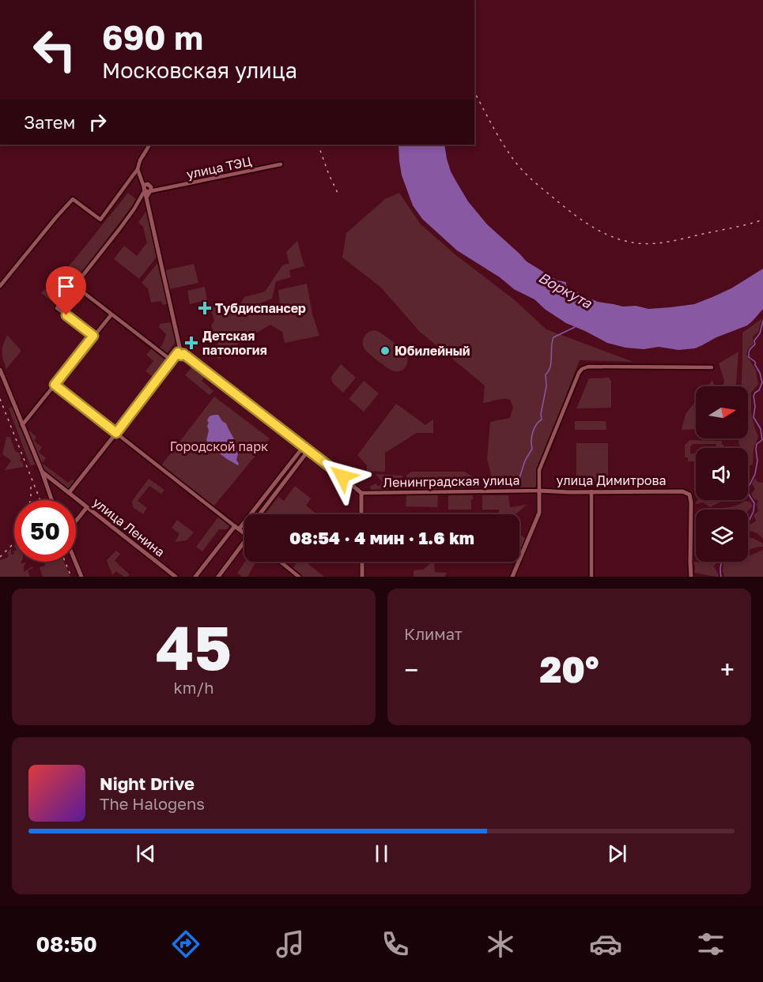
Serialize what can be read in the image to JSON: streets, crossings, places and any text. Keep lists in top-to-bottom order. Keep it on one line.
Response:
{"streets":{"main road":["улица Димитрова","улица Ленина"],"street":["улица ТЭЦ","Ленинградская улица"]},"crossings":[["улица Димитрова","Ленинградская улица"]],"water":["Воркута"],"parks":["Городской парк"],"places":{"health":["Тубдиспансер","Детская патология"],"other":["Юбилейный"]},"north":"right","page":{"turn":["690 m","Московская улица"],"then":"Затем","limit":"50","trip":"08:54 · 4 мин · 1.6 km","tile":[["45","km/h"],"Климат"],"heat":["−","20°","+"],"song":["Night Drive","The Halogens"],"tabs":"08:50"}}
